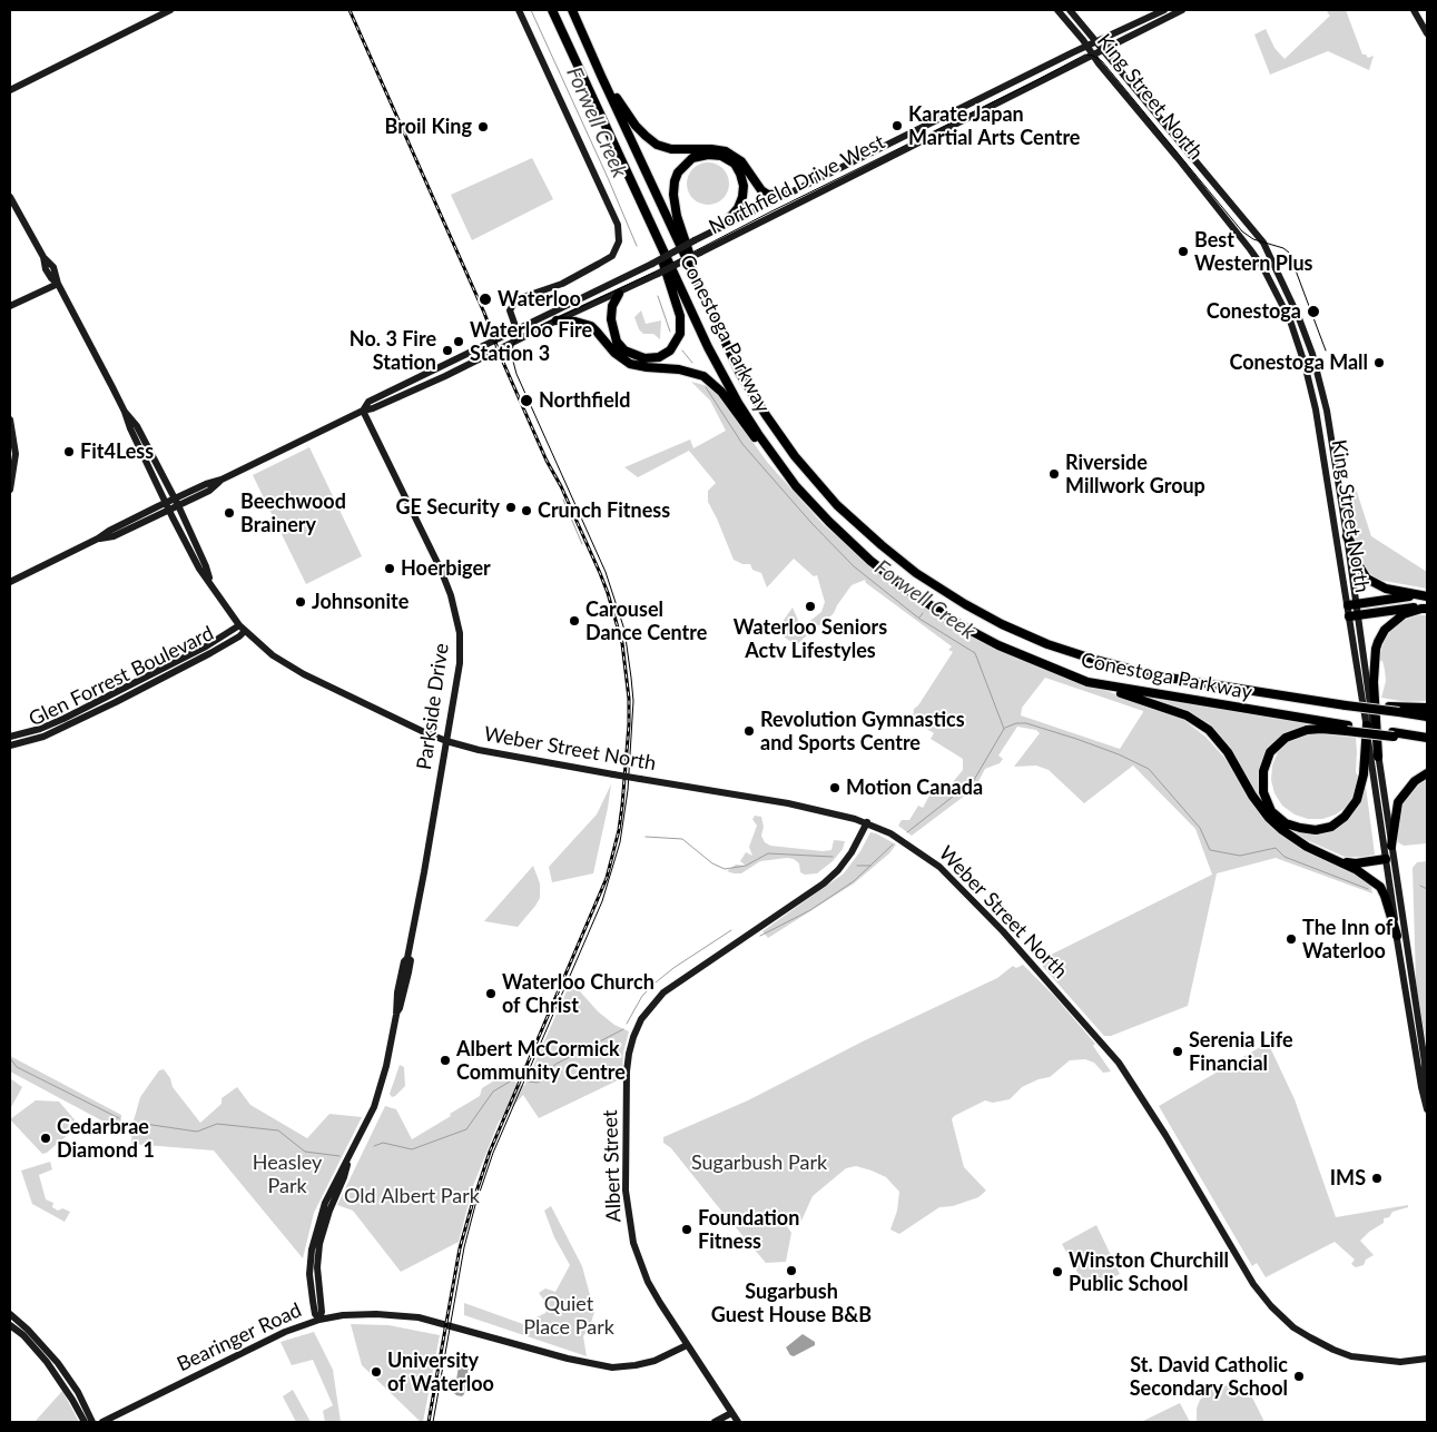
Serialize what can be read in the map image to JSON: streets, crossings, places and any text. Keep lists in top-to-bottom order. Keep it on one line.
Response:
{"streets":{"highway":["Conestoga Parkway"],"main road":["King Street North","Northfield Drive West","Glen Forrest Boulevard","Parkside Drive","Weber Street North","Albert Street","Bearinger Road"]},"crossings":[["King Street North","Northfield Drive West"],["Northfield Drive West","Parkside Drive"],["Northfield Drive West","Weber Street North"],["Glen Forrest Boulevard","Weber Street North"],["Parkside Drive","Weber Street North"],["Parkside Drive","Bearinger Road"],["Weber Street North","Albert Street"],["Albert Street","Bearinger Road"]],"water":["Forwell Creek"],"parks":["Heasley Park","Sugarbush Park","Old Albert Park","Quiet Place Park"],"places":["Karate Japan Martial Arts Centre","Broil King","Best Western Plus","Waterloo","Conestoga","Waterloo Fire Station 3","No. 3 Fire Station","Conestoga Mall","Northfield","Fit4Less","Riverside Millwork Group","GE Security","Crunch Fitness","Beechwood Brainery","Hoerbiger","Johnsonite","Waterloo Seniors Actv Lifestyles","Carousel Dance Centre","Revolution Gymnastics and Sports Centre","Motion Canada","The Inn of Waterloo","Waterloo Church of Christ","Serenia Life Financial","Albert McCormick Community Centre","Cedarbrae Diamond 1","IMS","Foundation Fitness","Sugarbush Guest House B&B","Winston Churchill Public School","University of Waterloo","St. David Catholic Secondary School"]}
